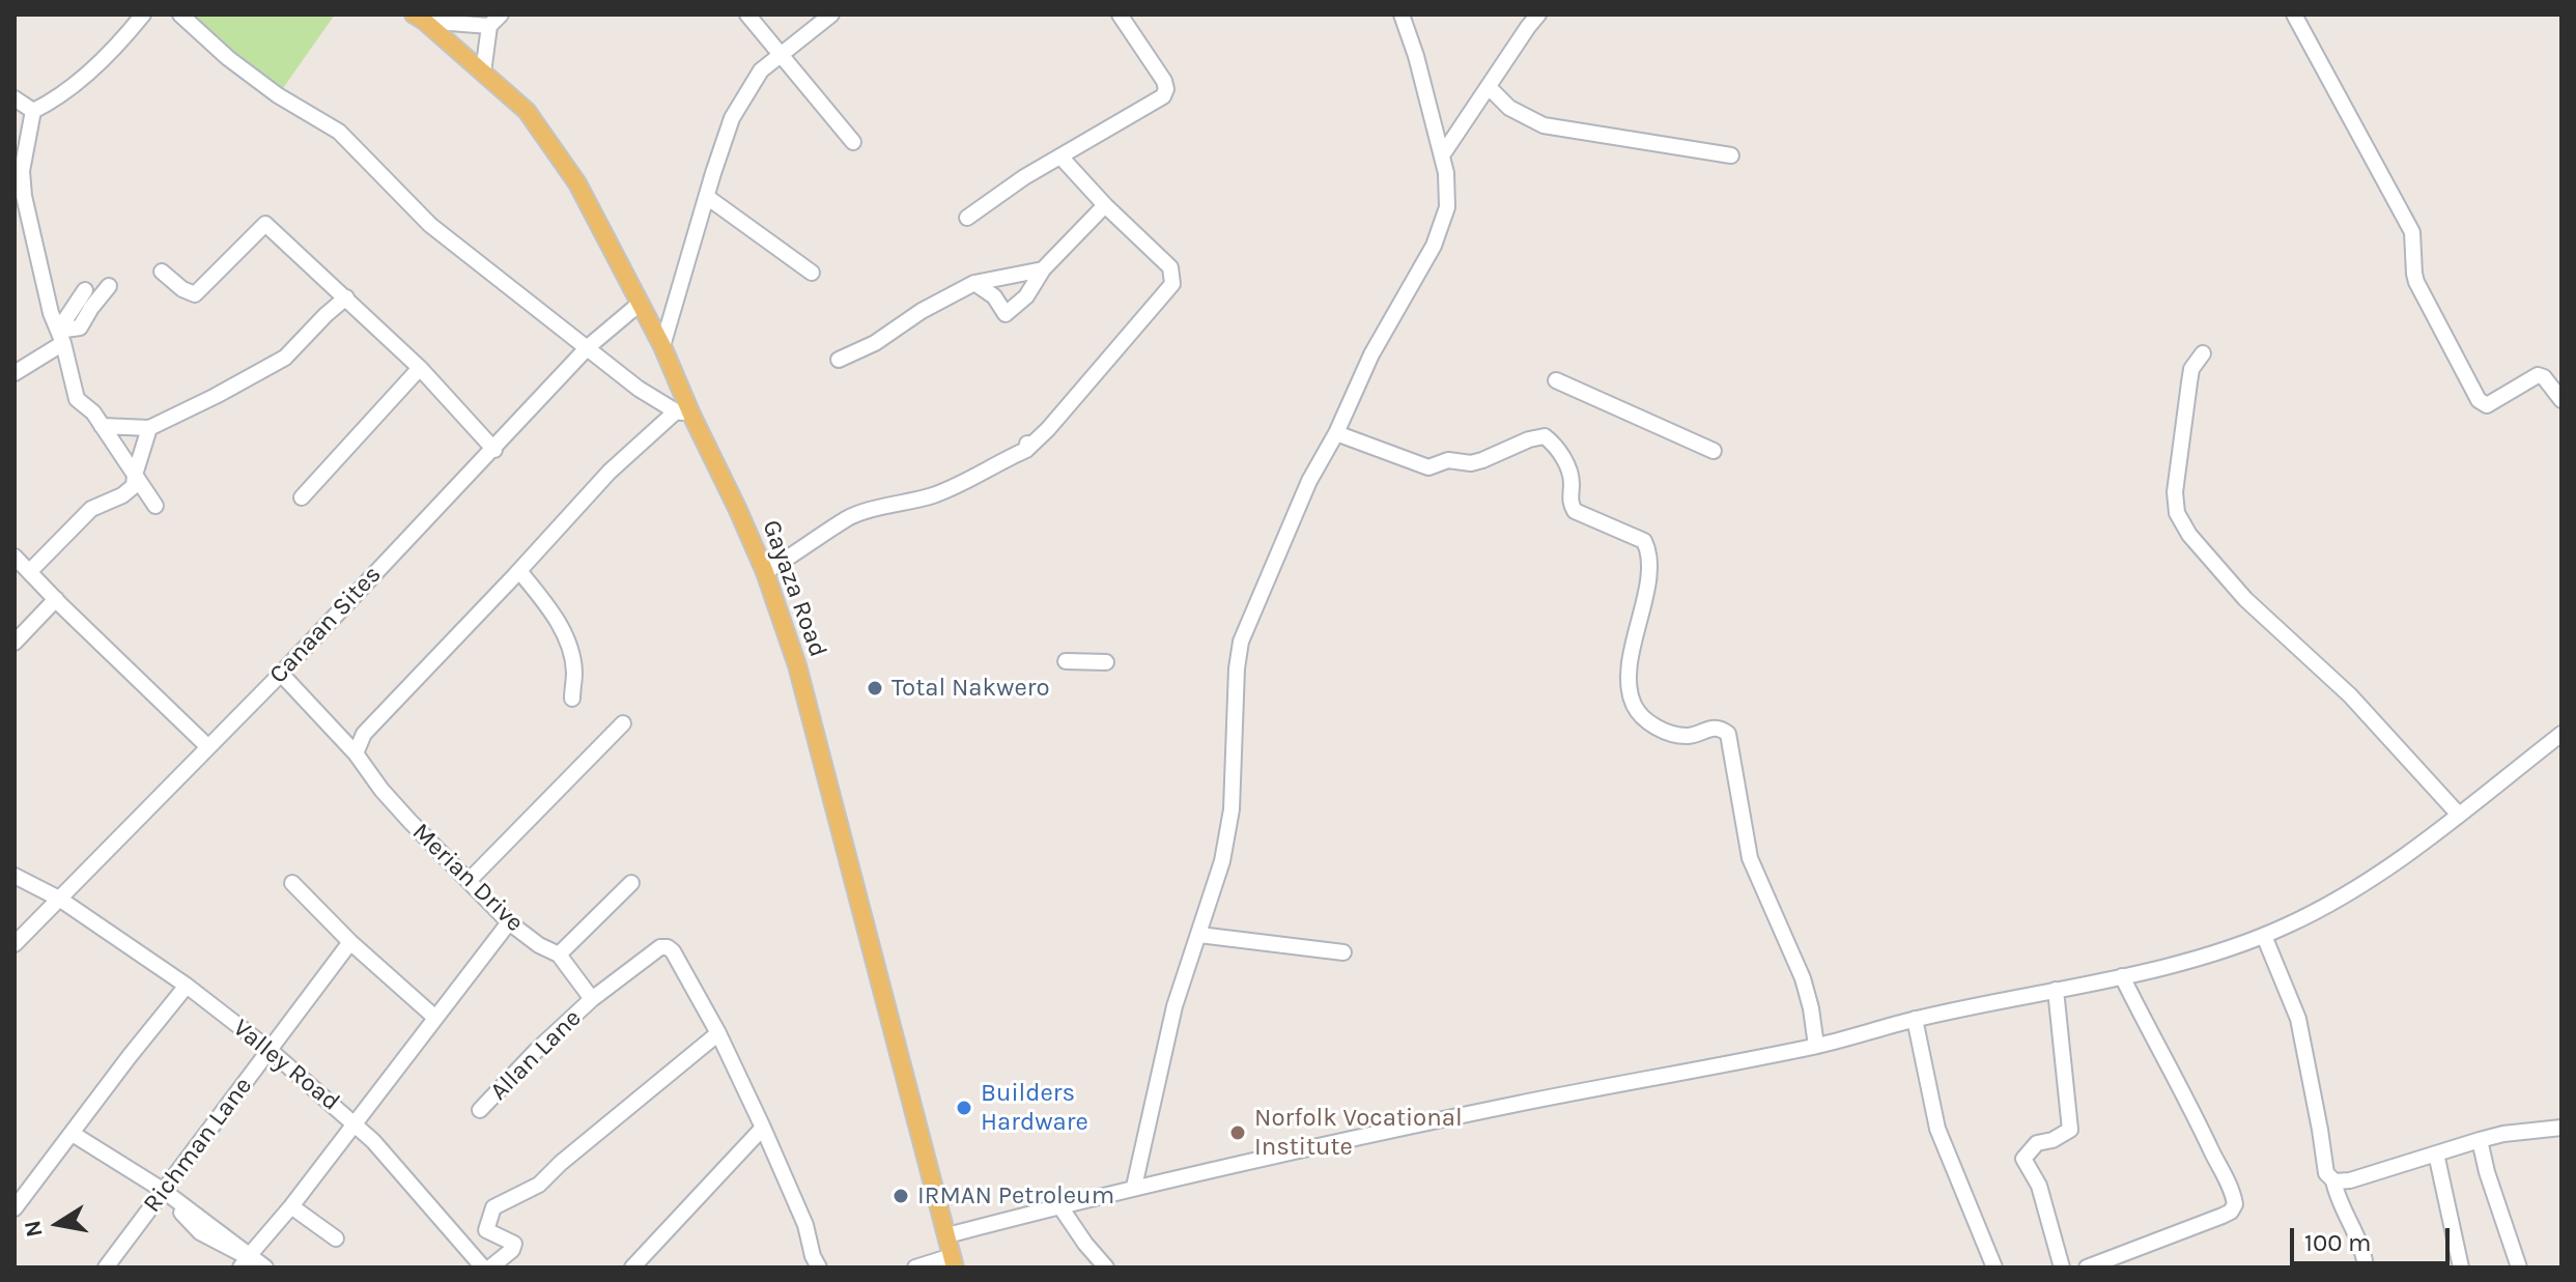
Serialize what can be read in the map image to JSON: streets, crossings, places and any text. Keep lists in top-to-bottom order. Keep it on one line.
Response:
{"streets":{"main road":["Gayaza Road"],"street":["Canaan Sites","Merian Drive","Allan Lane","Valley Road","Richman Lane"]},"crossings":[["Gayaza Road","Canaan Sites"],["Canaan Sites","Merian Drive"],["Canaan Sites","Valley Road"],["Merian Drive","Allan Lane"],["Valley Road","Richman Lane"]],"places":["Total Nakwero","Builders Hardware","Norfolk Vocational Institute","IRMAN Petroleum"],"scale_bar":"100 m","north":"left"}
